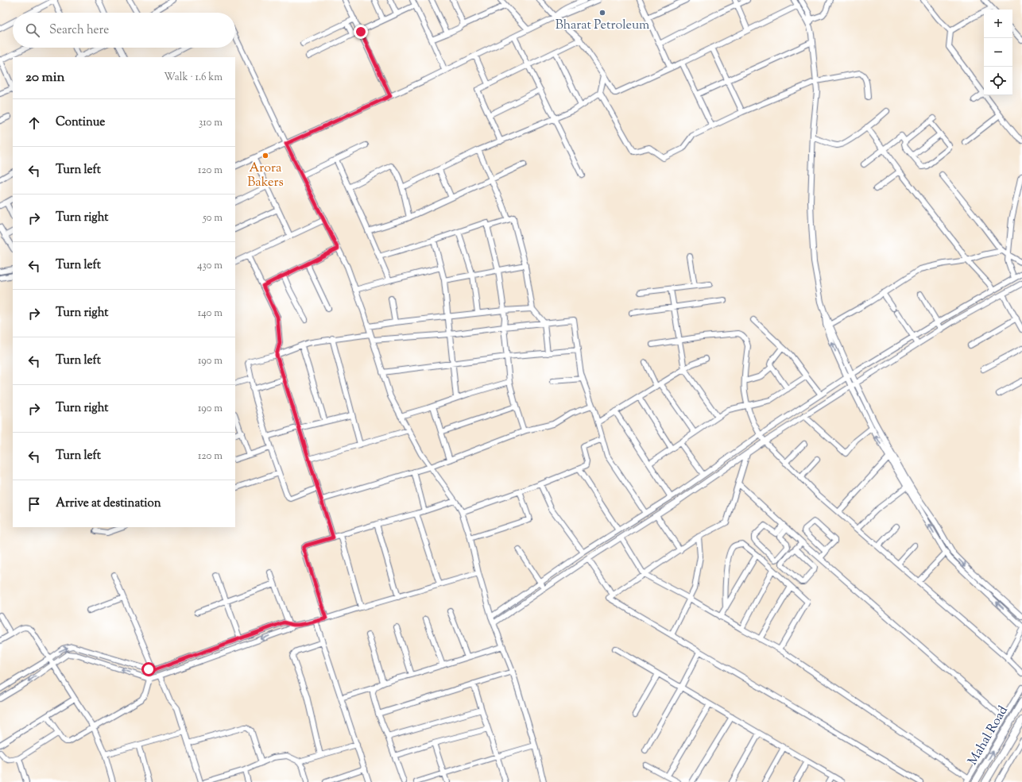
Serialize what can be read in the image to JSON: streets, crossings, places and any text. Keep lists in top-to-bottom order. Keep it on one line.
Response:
{"streets":{"main road":["Mahal Road"]},"places":["Bharat Petroleum","Arora Bakers"],"page":{"map_buttons":["+","−"],"search":"Search here","heading":["20 min","Walk · 1.6 km"],"list":[["Continue","310 m"],["Turn left","120 m"],["Turn right","50 m"],["Turn left","430 m"],["Turn right","140 m"],["Turn left","190 m"],["Turn right","190 m"],["Turn left","120 m"],"Arrive at destination"]}}
